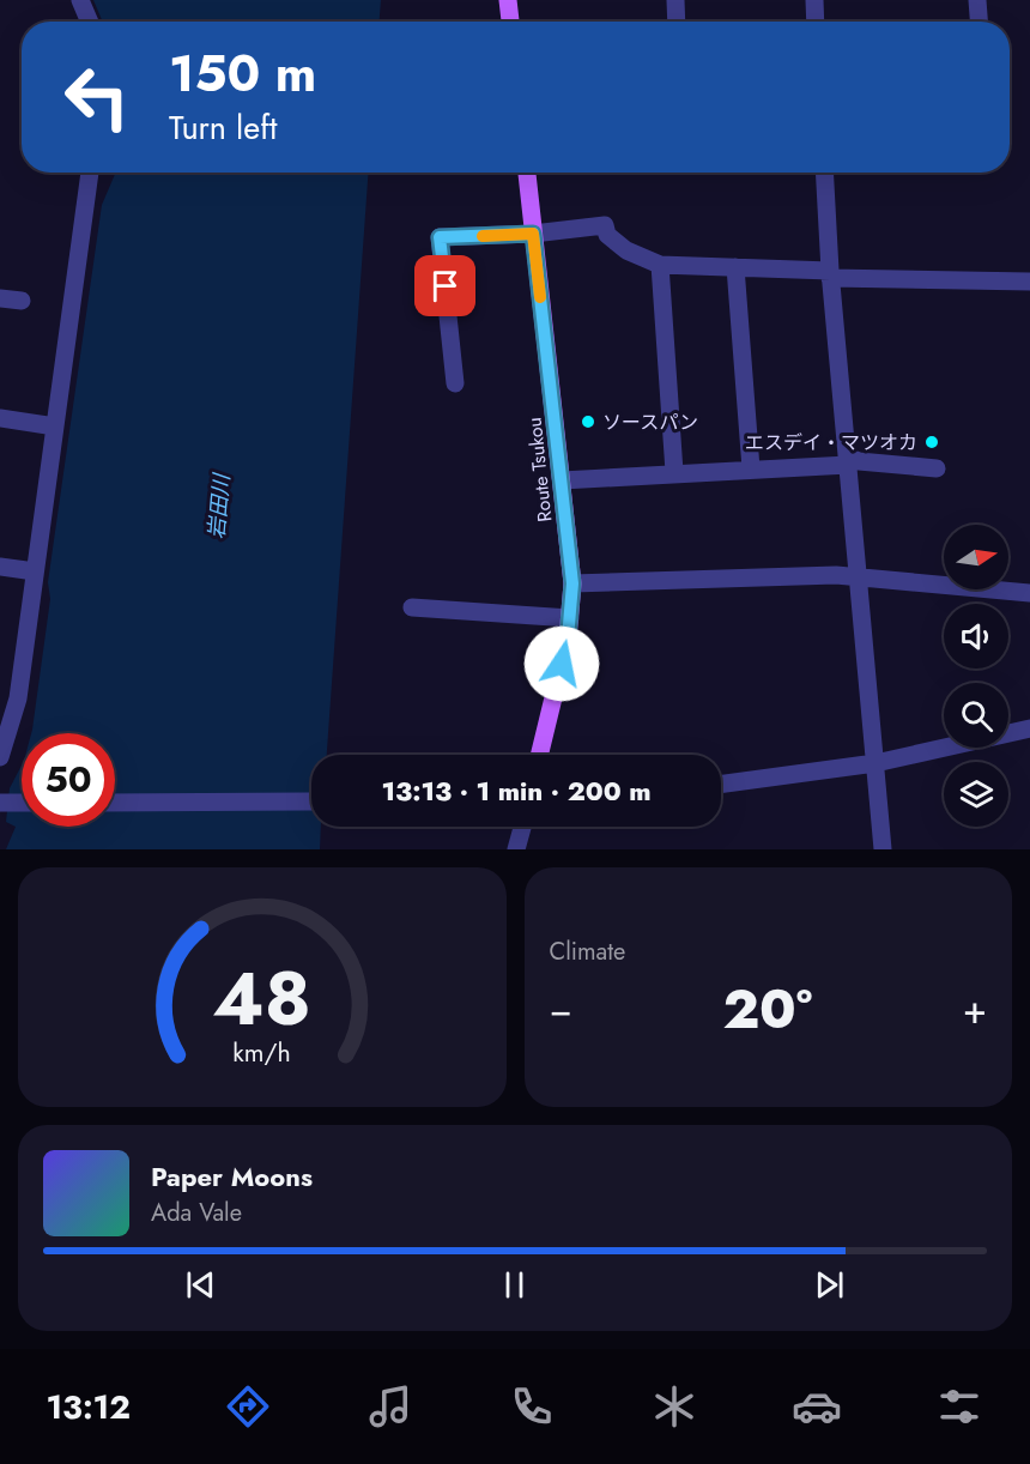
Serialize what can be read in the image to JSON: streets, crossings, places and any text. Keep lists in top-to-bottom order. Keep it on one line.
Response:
{"streets":{"main road":["Route Tsukou"]},"water":["岩田川"],"places":["ソースパン","エスデイ・マツオカ"],"north":"right","page":{"turn":["150 m","Turn left"],"limit":"50","trip":"13:13 · 1 min · 200 m","tile":"Climate","heat":["−","20°","+"],"song":["Paper Moons","Ada Vale"],"tabs":"13:12","gauge":["48","km/h"]}}
